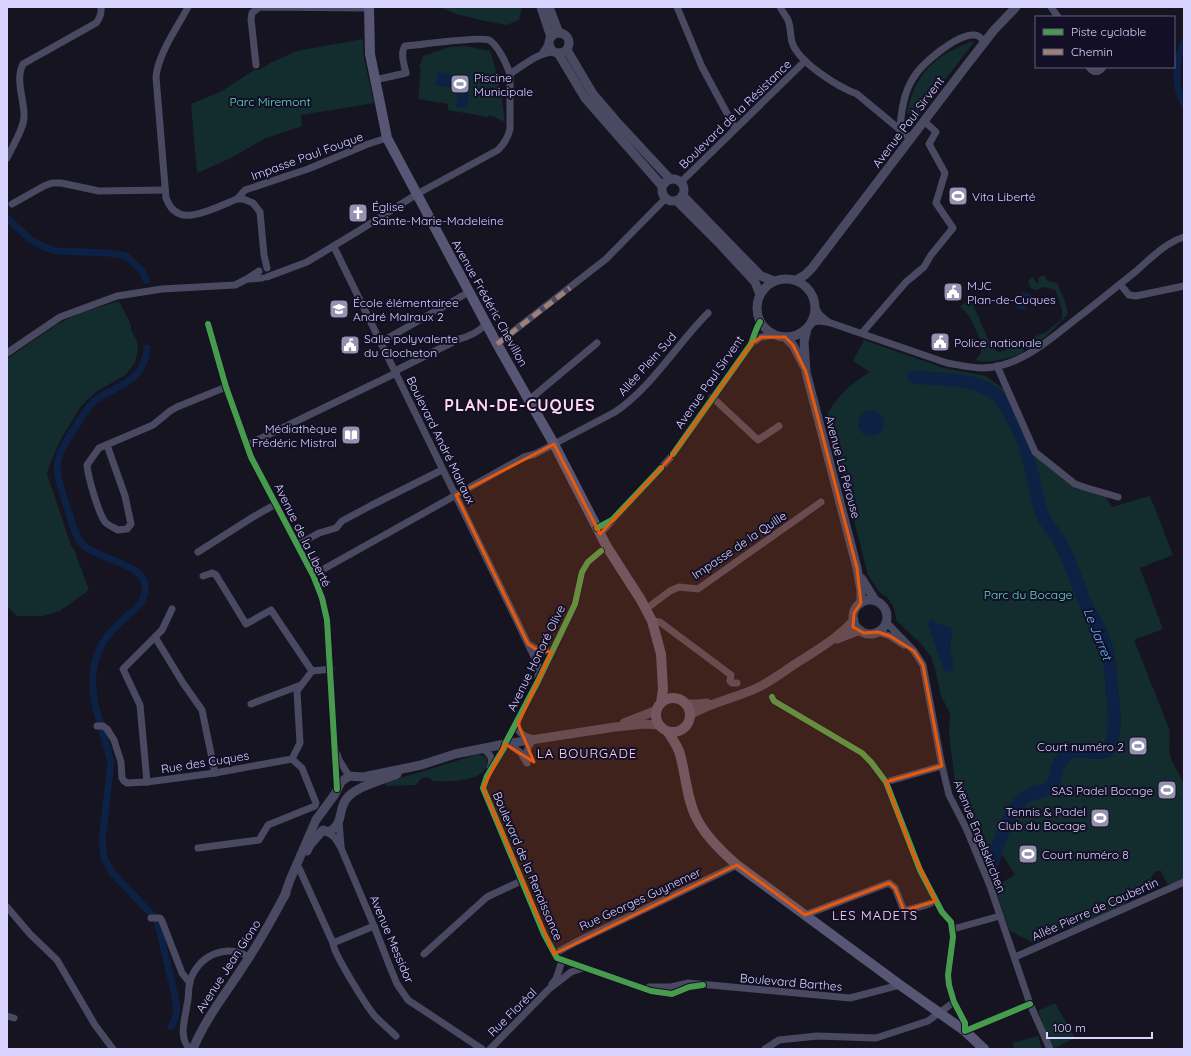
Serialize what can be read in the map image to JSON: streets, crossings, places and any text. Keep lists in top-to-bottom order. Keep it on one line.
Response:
{"streets":{"main road":["Avenue Frédéric Chevillon"],"street":["Boulevard de la Résistance","Avenue Paul Sirvent","Impasse Paul Fouque","Allée Plein Sud","Boulevard André Malraux","Avenue La Pérouse","Avenue de la Liberté","Impasse de la Quille","Avenue Honoré Olive","Rue des Cuques","Avenue Engelskirchen","Boulevard de la Renaissance","Rue Georges Guynemer","Allée Pierre de Coubertin","Avenue Messidor","Avenue Jean Giono","Boulevard Barthes","Rue Floréal"]},"crossings":[["Avenue Paul Sirvent","Avenue Frédéric Chevillon"],["Avenue Paul Sirvent","Avenue La Pérouse"],["Impasse Paul Fouque","Avenue Frédéric Chevillon"],["Avenue Frédéric Chevillon","Allée Plein Sud"],["Avenue Frédéric Chevillon","Impasse de la Quille"],["Allée Plein Sud","Boulevard André Malraux"],["Allée Plein Sud","Avenue de la Liberté"],["Boulevard André Malraux","Avenue Honoré Olive"],["Avenue La Pérouse","Avenue Engelskirchen"],["Avenue de la Liberté","Avenue Jean Giono"],["Avenue Honoré Olive","Boulevard de la Renaissance"],["Avenue Engelskirchen","Allée Pierre de Coubertin"],["Boulevard de la Renaissance","Rue Georges Guynemer"],["Boulevard de la Renaissance","Boulevard Barthes"],["Boulevard de la Renaissance","Rue Floréal"],["Avenue Messidor","Avenue Jean Giono"],["Boulevard Barthes","Rue Floréal"]],"districts":["PLAN-DE-CUQUES","LA BOURGADE","LES MADETS"],"water":["Le Jarret"],"parks":["Parc Miremont","Parc du Bocage"],"places":{"sports":["Piscine Municipale","Vita Liberté","Court numéro 2","SAS Padel Bocage","Tennis & Padel Club du Bocage","Court numéro 8"],"church":["Église Sainte-Marie-Madeleine"],"public building":["MJC Plan-de-Cuques","Police nationale","Salle polyvalente du Clocheton"],"school or university":["École élémentairee André Malraux 2"],"library":["Médiathèque Frédéric Mistral"]},"legend":["Piste cyclable","Chemin"],"scale_bar":"100 m"}
